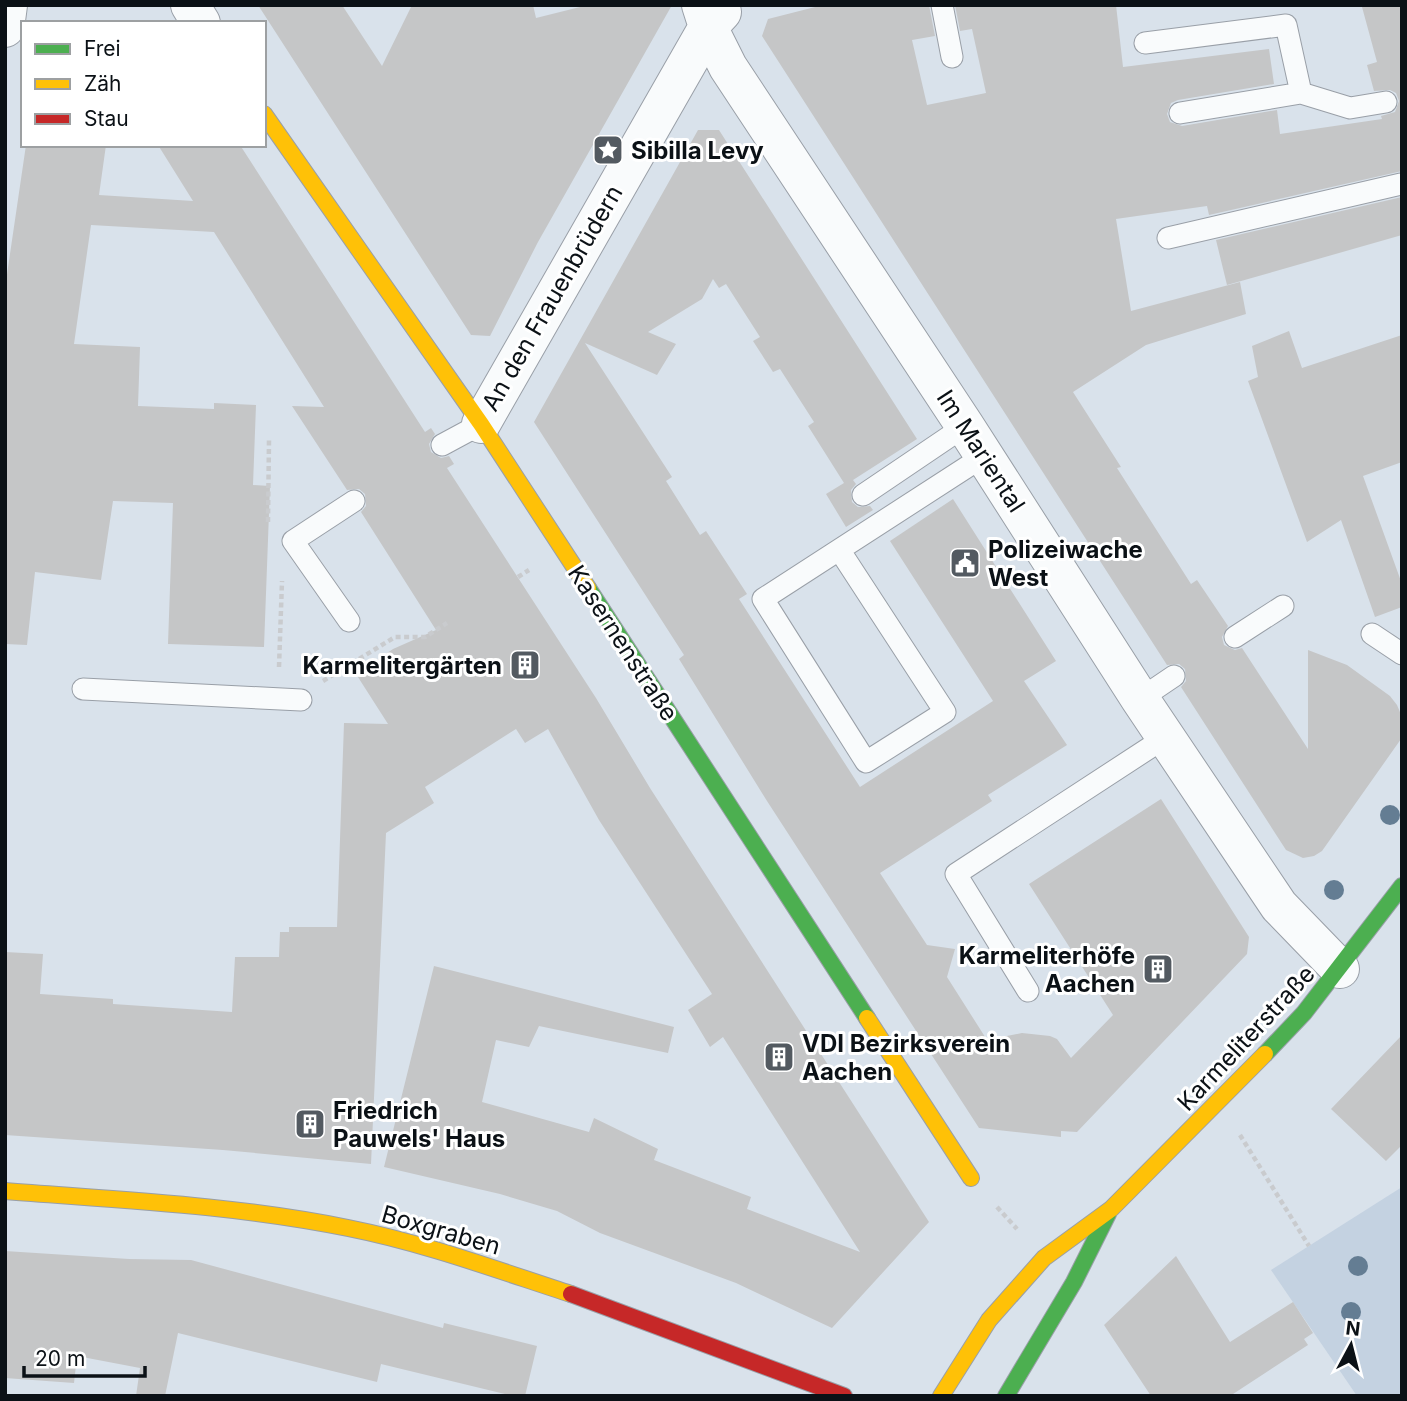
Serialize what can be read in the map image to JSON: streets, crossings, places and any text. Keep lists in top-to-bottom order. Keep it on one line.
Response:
{"streets":{"street":["An den Frauenbrüdern","Im Mariental","Kasernenstraße","Karmeliterstraße","Boxgraben"]},"crossings":[["An den Frauenbrüdern","Im Mariental"],["An den Frauenbrüdern","Kasernenstraße"],["Im Mariental","Karmeliterstraße"]],"places":{"place":["Sibilla Levy"],"public building":["Polizeiwache West"],"building":["Karmelitergärten","Karmeliterhöfe Aachen","VDI Bezirksverein Aachen","Friedrich Pauwels' Haus"]},"legend":["Frei","Zäh","Stau"],"scale_bar":"20 m","north":"top"}
